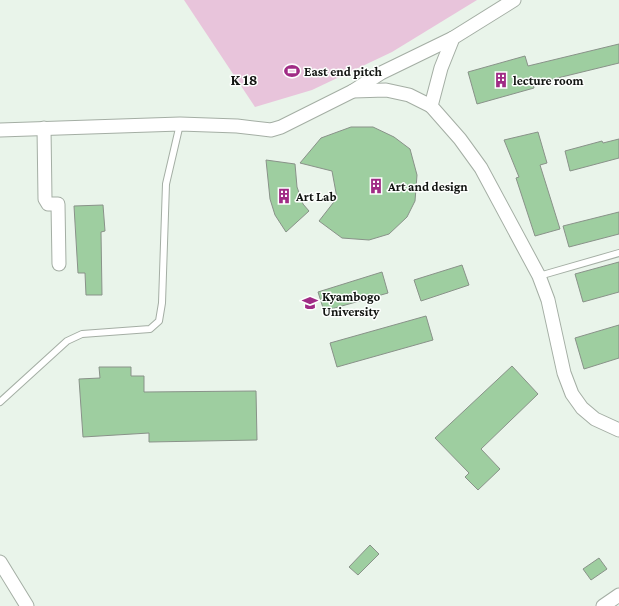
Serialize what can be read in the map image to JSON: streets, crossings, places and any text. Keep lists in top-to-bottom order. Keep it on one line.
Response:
{"districts":["K 18"],"places":{"sports":["East end pitch"],"building":["lecture room","Art and design","Art Lab"],"school or university":["Kyambogo University"]}}
